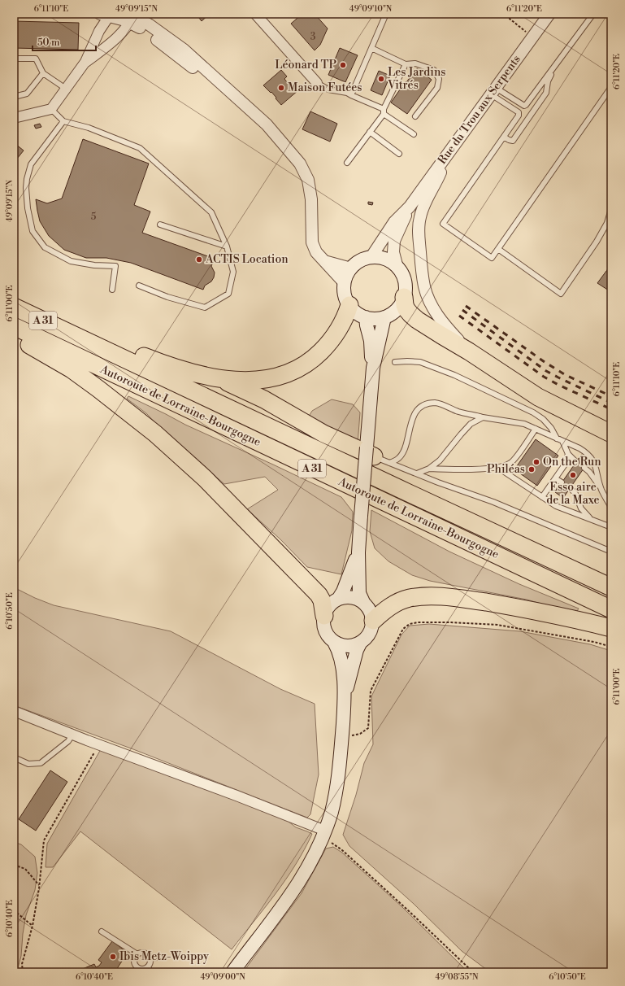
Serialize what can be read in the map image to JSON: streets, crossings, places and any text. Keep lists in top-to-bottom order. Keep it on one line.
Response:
{"streets":{"highway":["A 31","Autoroute de Lorraine-Bourgogne"],"street":["Rue du Trou aux Serpents"]},"places":["Léonard TP","Les Jardins Vitrés","Maison Futées","ACTIS Location","On the Run","Philéas","Esso aire de la Maxe","Ibis Metz-Woippy"],"house_numbers":["3","5"],"scale_bar":"50 m","coordinates":["6°11'10\"E","49°09'15\"N","49°09'10\"N","6°11'20\"E","6°11'00\"E","6°10'50\"E","6°10'40\"E","49°09'00\"N","49°08'55\"N"]}
